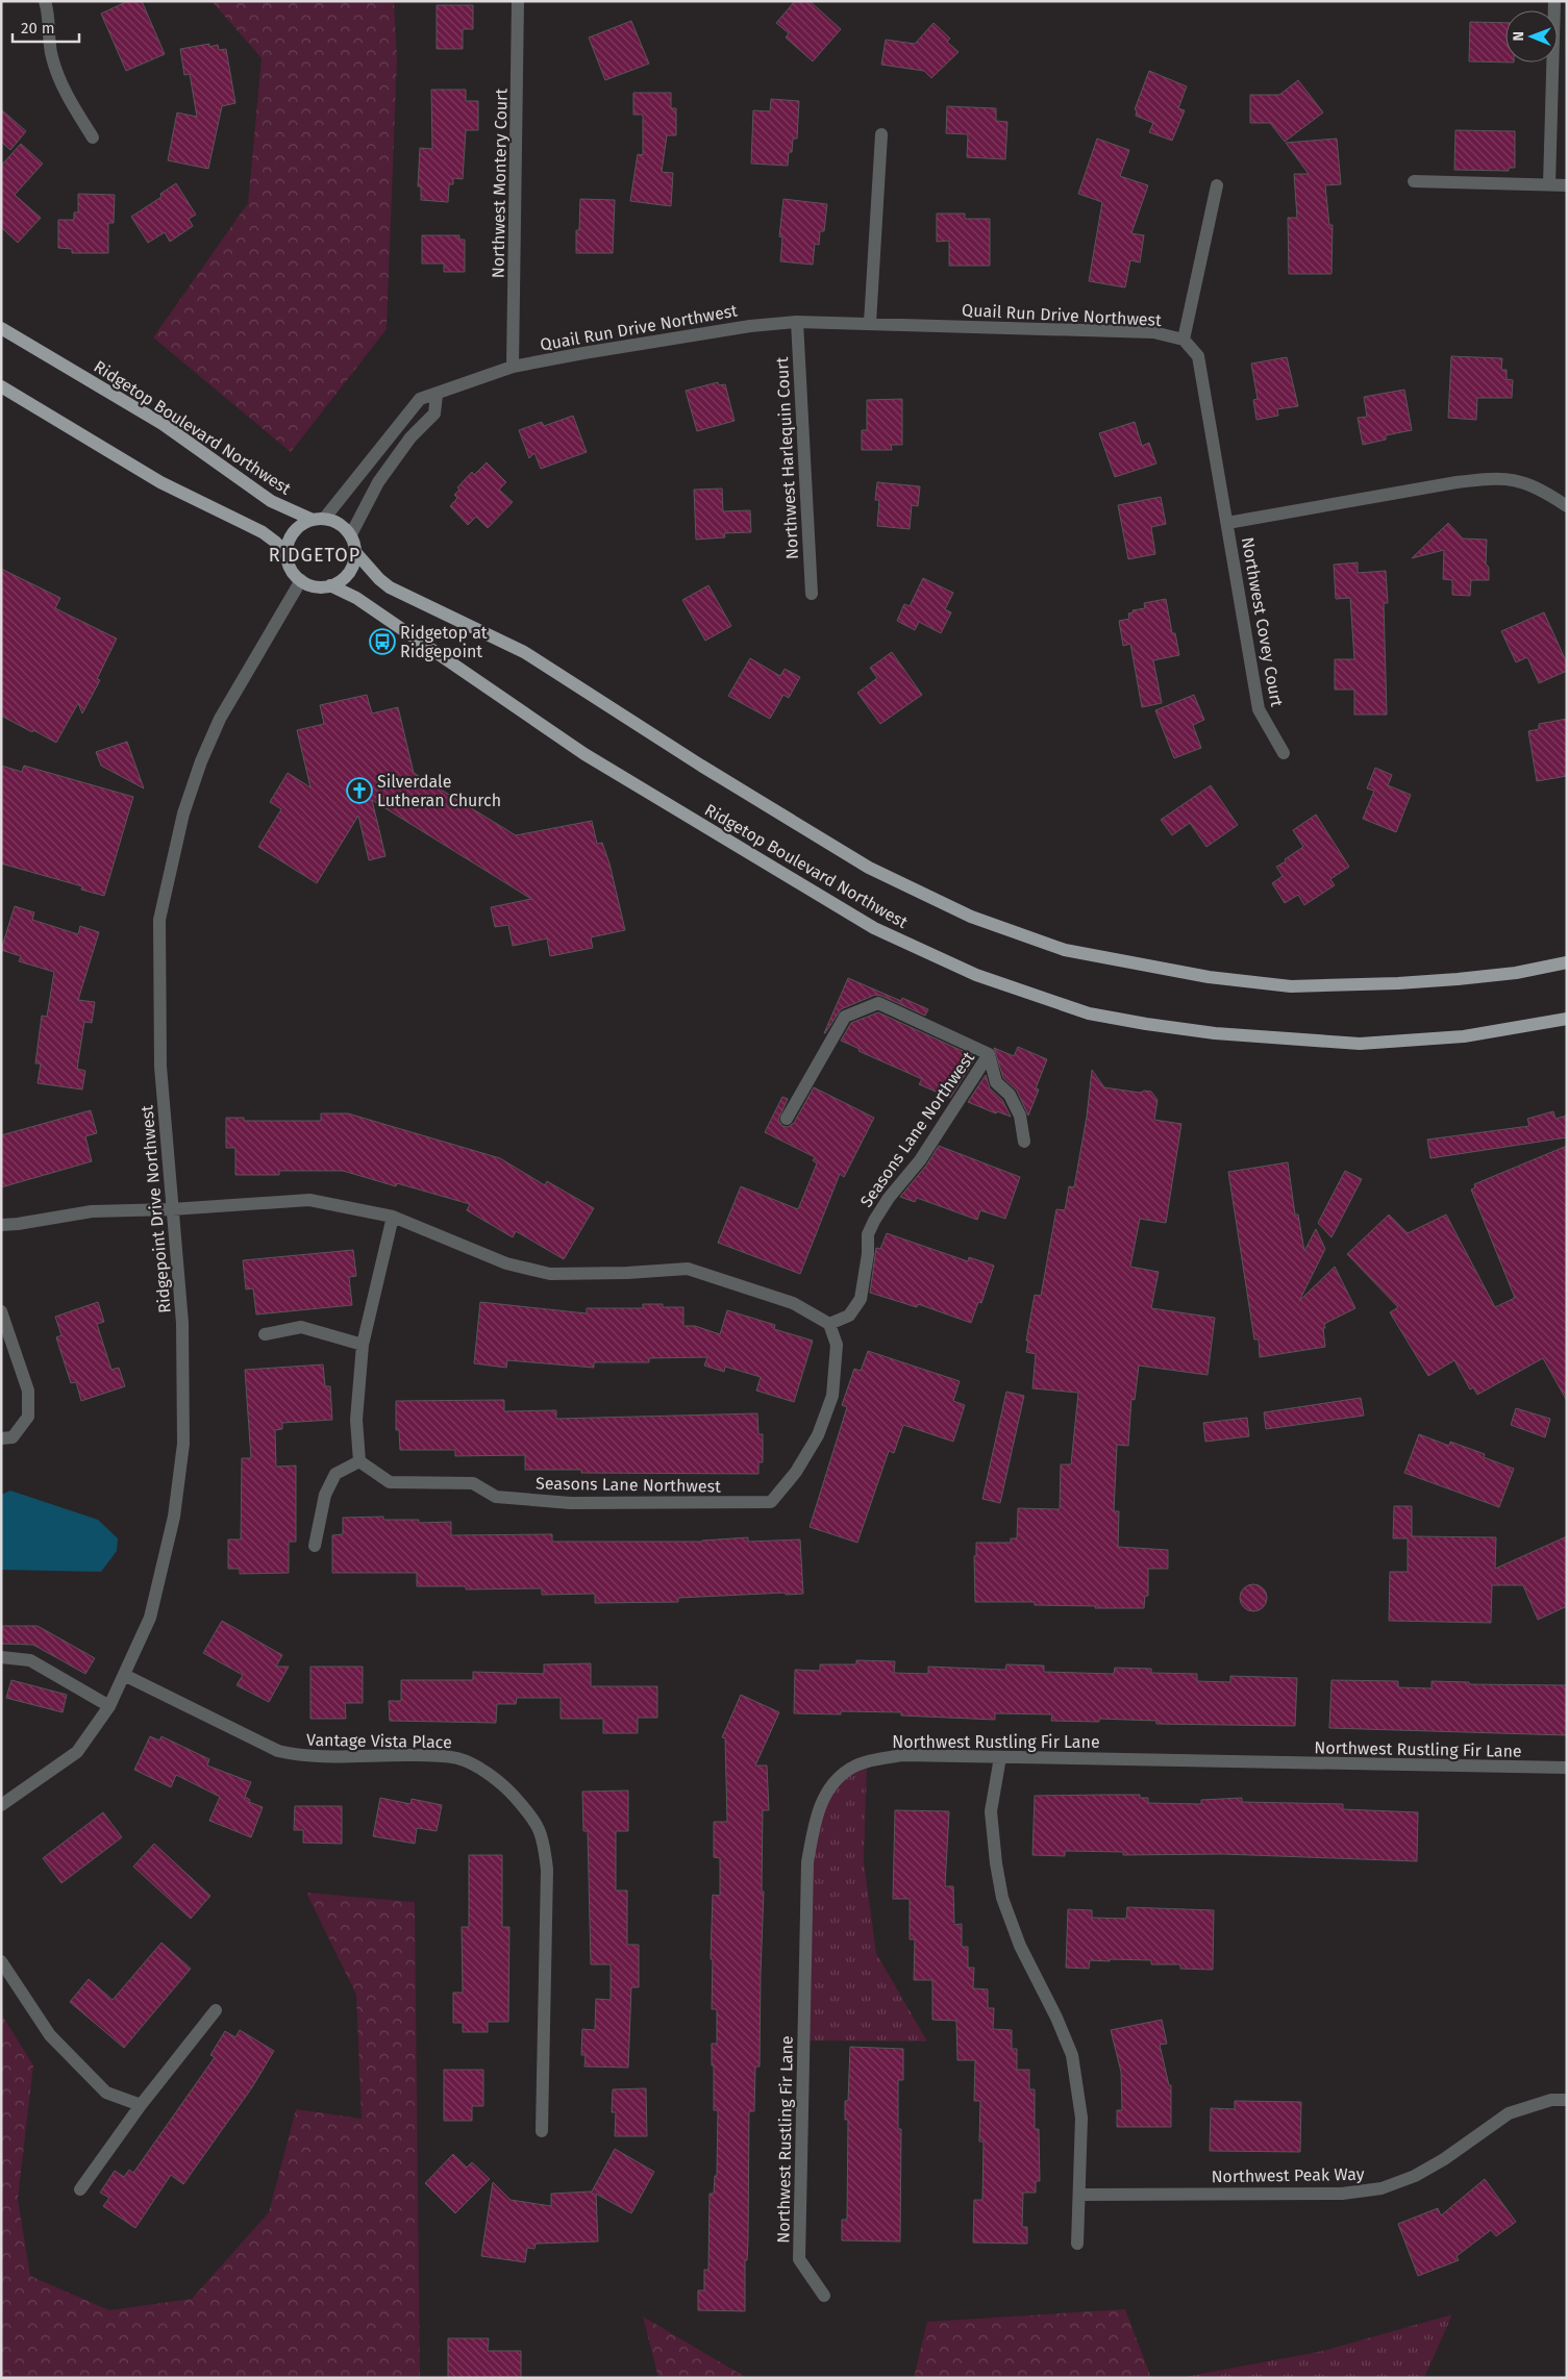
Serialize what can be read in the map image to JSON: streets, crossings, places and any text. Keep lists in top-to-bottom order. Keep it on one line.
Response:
{"streets":{"main road":["Ridgetop Boulevard Northwest"],"street":["Northwest Montery Court","Quail Run Drive Northwest","Northwest Harlequin Court","Northwest Covey Court","Seasons Lane Northwest","Ridgepoint Drive Northwest","Vantage Vista Place","Northwest Rustling Fir Lane","Northwest Peak Way"]},"crossings":[["Northwest Montery Court","Quail Run Drive Northwest"],["Quail Run Drive Northwest","Ridgetop Boulevard Northwest"],["Quail Run Drive Northwest","Northwest Harlequin Court"],["Quail Run Drive Northwest","Northwest Covey Court"],["Quail Run Drive Northwest","Ridgepoint Drive Northwest"],["Ridgetop Boulevard Northwest","Ridgepoint Drive Northwest"],["Ridgepoint Drive Northwest","Vantage Vista Place"]],"districts":["RIDGETOP"],"places":{"bus stop":["Ridgetop at Ridgepoint"],"church":["Silverdale Lutheran Church"]},"scale_bar":"20 m","north":"left"}
